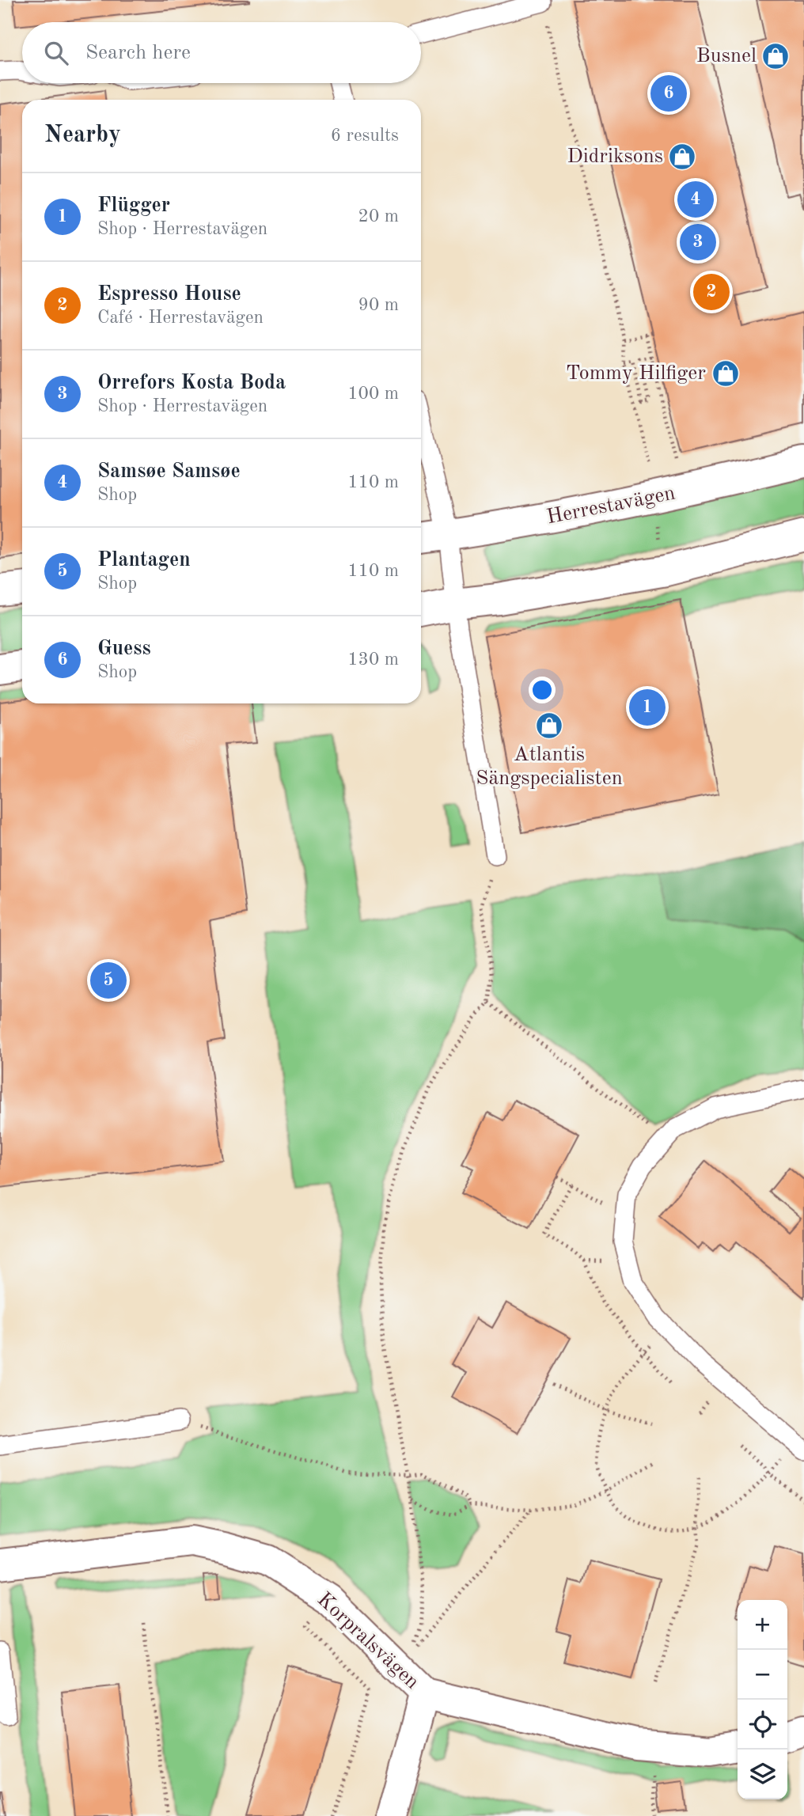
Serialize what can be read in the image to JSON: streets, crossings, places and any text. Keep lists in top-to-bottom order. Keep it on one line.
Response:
{"streets":{"street":["Herrestavägen","Korpralsvägen"]},"places":{"shop":["Busnel","Didriksons","Tommy Hilfiger","Atlantis Sängspecialisten"]},"page":{"search":"Search here","pins":["6","4","3","2","1","5"],"heading":["Nearby","6 results"],"list":[{"mark":"1","name":"Flügger","note":"Shop · Herrestavägen","value":"20 m"},{"mark":"2","name":"Espresso House","note":"Café · Herrestavägen","value":"90 m"},{"mark":"3","name":"Orrefors Kosta Boda","note":"Shop · Herrestavägen","value":"100 m"},{"mark":"4","name":"Samsøe Samsøe","note":"Shop","value":"110 m"},{"mark":"5","name":"Plantagen","note":"Shop","value":"110 m"},{"mark":"6","name":"Guess","note":"Shop","value":"130 m"}],"map_buttons":["+","−"]}}
